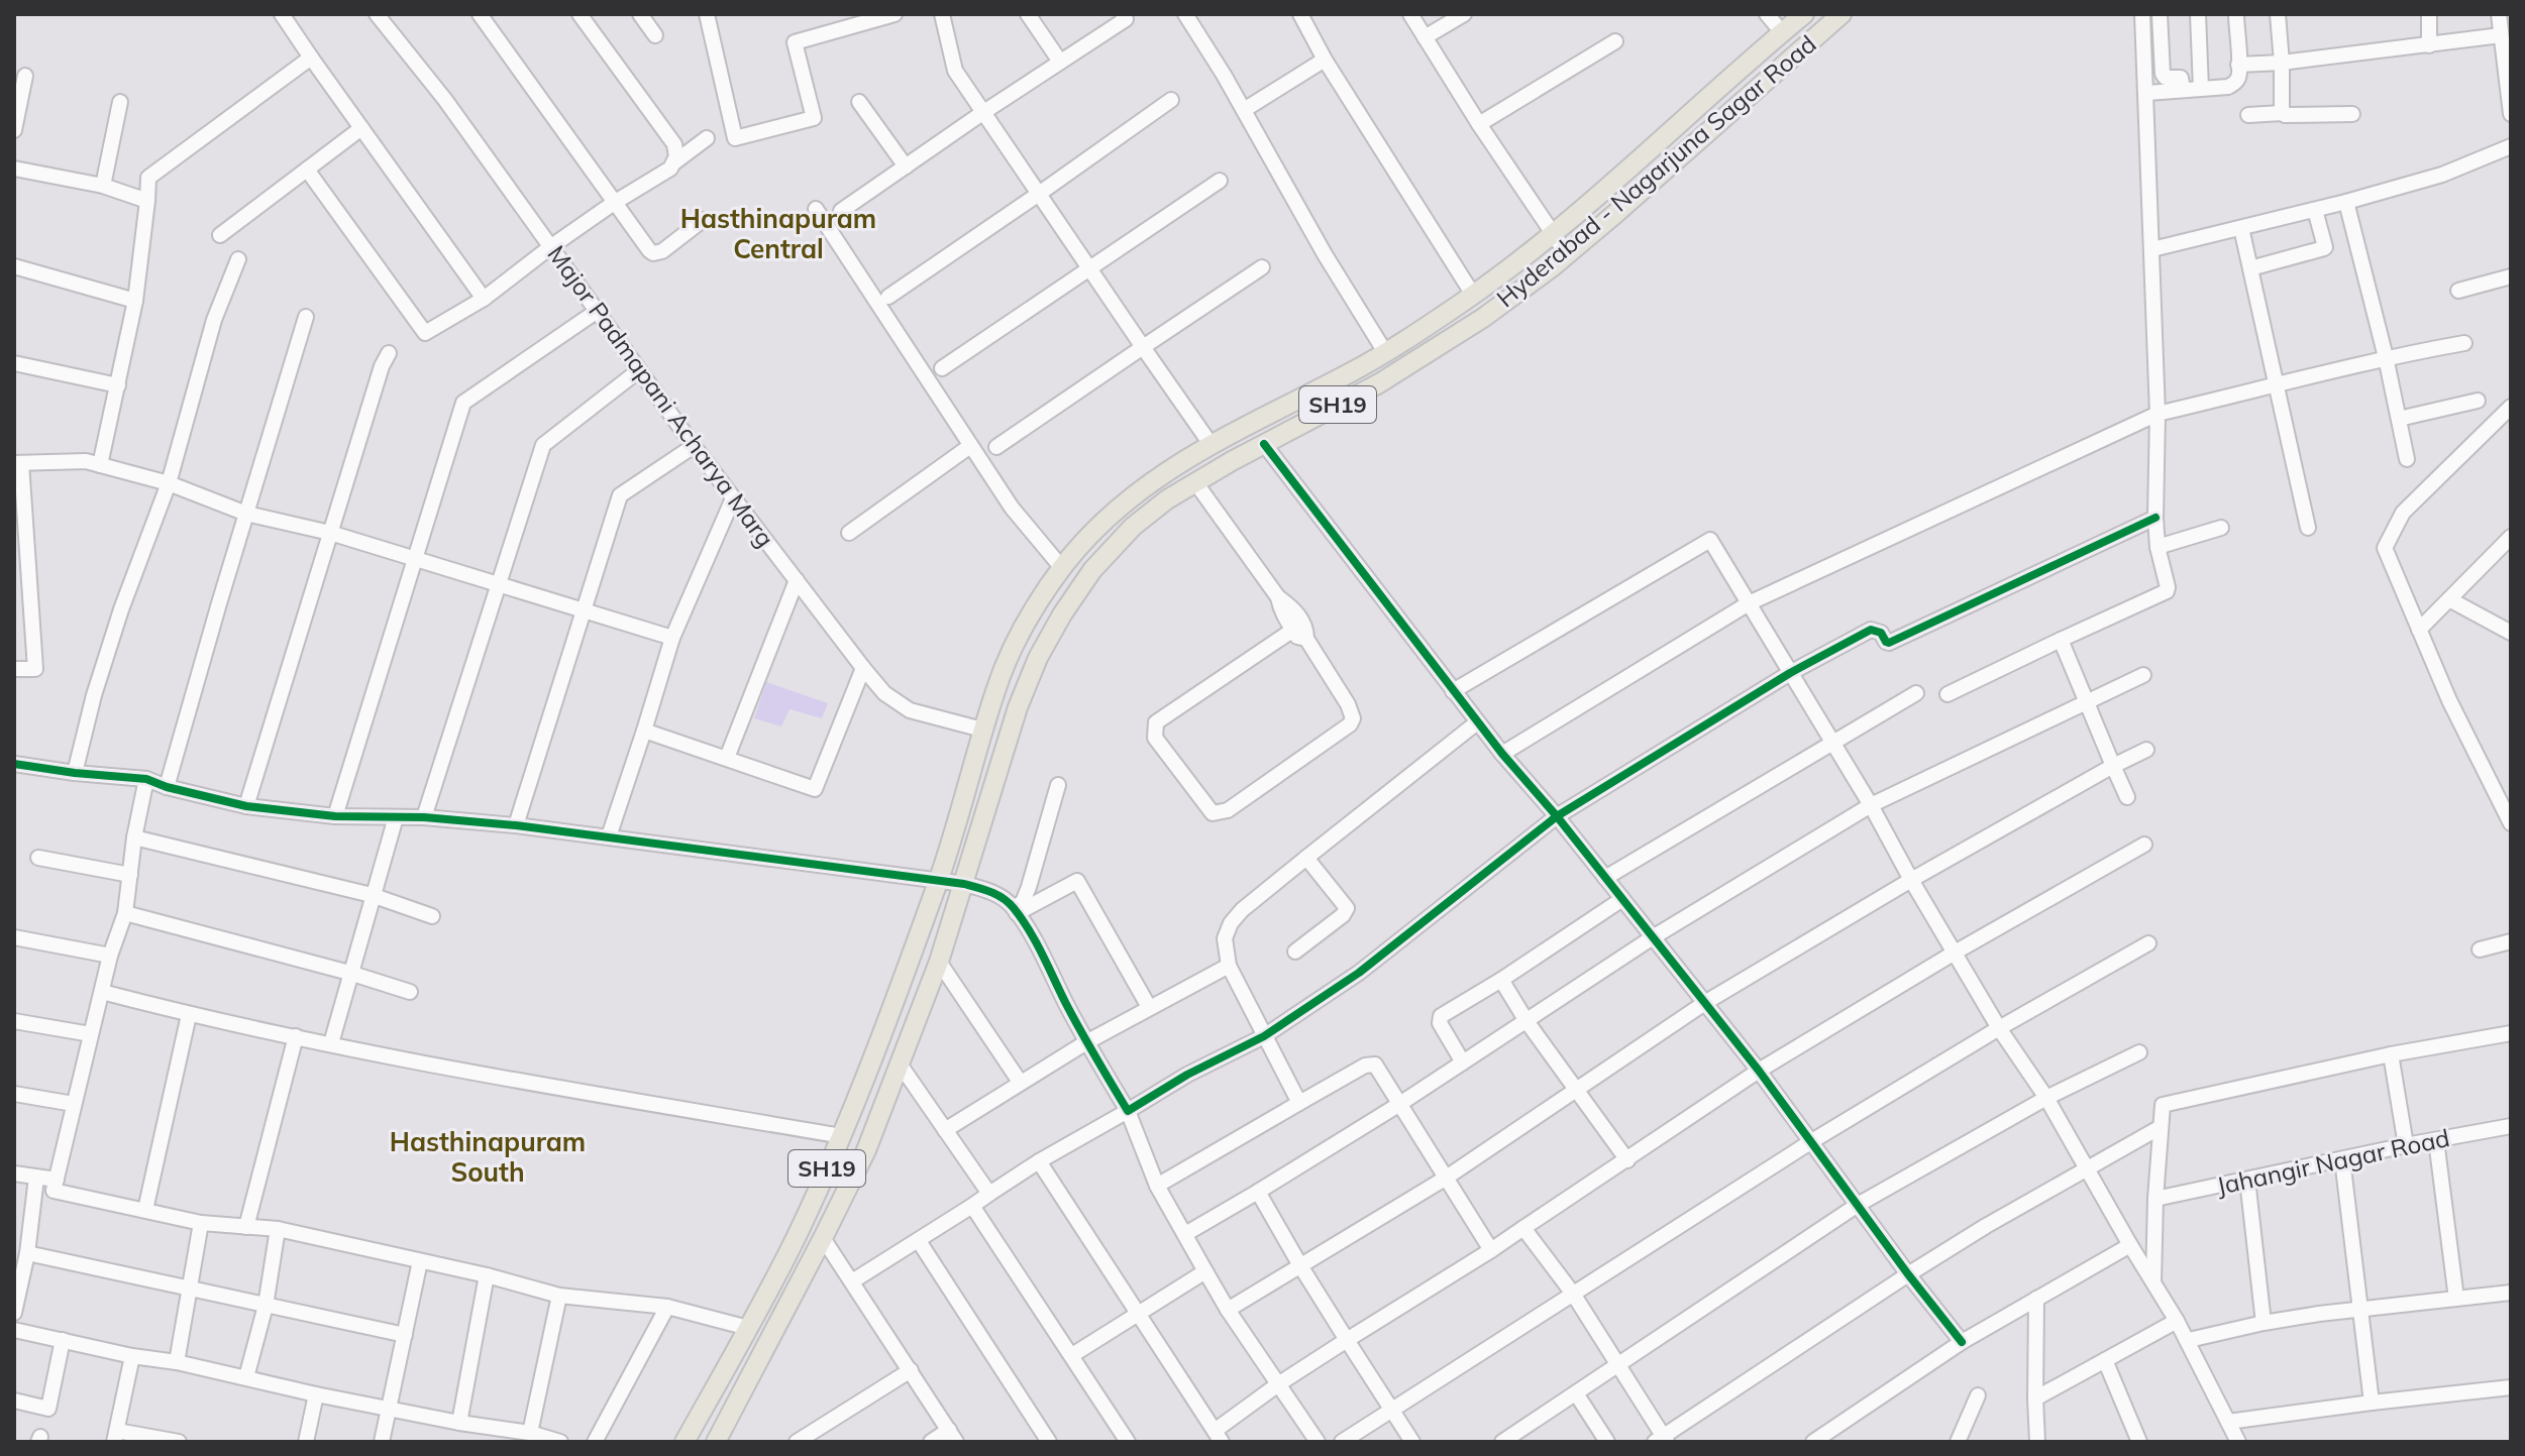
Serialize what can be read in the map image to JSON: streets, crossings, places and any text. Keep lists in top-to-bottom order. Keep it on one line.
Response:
{"streets":{"main road":["Hyderabad - Nagarjuna Sagar Road","SH19"],"street":["Major Padmapani Acharya Marg","Jahangir Nagar Road"]},"crossings":[["Hyderabad - Nagarjuna Sagar Road","Major Padmapani Acharya Marg"]],"districts":["Hasthinapuram Central","Hasthinapuram South"]}
